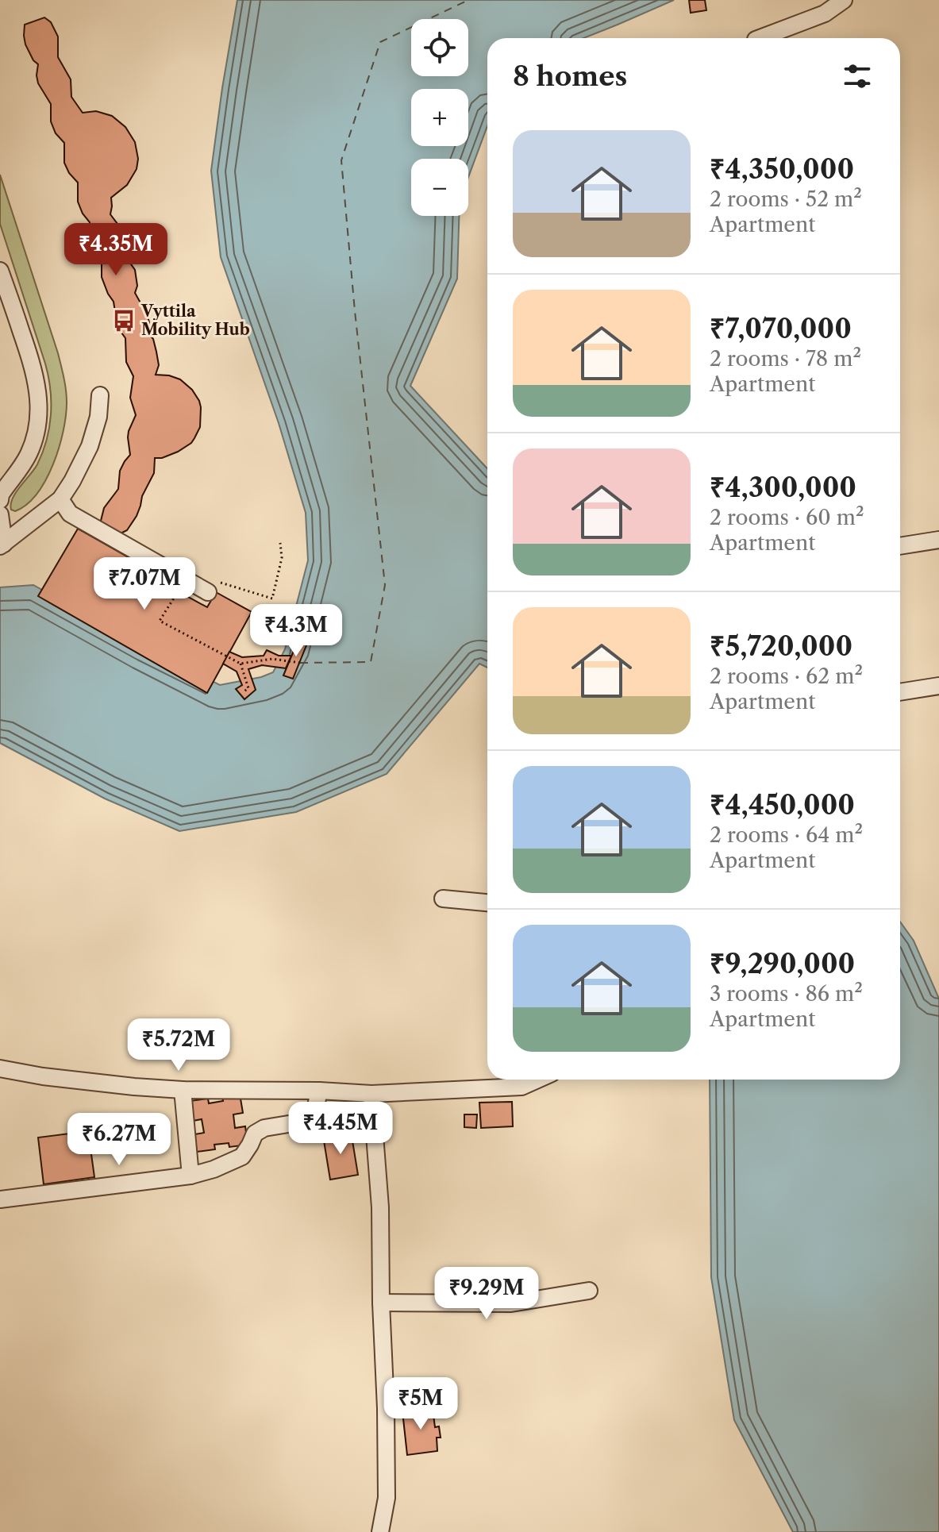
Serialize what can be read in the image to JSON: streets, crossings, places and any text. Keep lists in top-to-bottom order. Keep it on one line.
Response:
{"places":{"bus stop":["Vyttila Mobility Hub"]},"page":{"map_buttons":["+","−"],"heading":"8 homes","list":[{"name":"₹4,350,000","note":"2 rooms · 52 m² · Apartment"},{"name":"₹7,070,000","note":"2 rooms · 78 m² · Apartment"},{"name":"₹4,300,000","note":"2 rooms · 60 m² · Apartment"},{"name":"₹5,720,000","note":"2 rooms · 62 m² · Apartment"},{"name":"₹4,450,000","note":"2 rooms · 64 m² · Apartment"},{"name":"₹9,290,000","note":"3 rooms · 86 m² · Apartment"}],"price":["₹4.35M","₹7.07M","₹4.3M","₹5.72M","₹4.45M","₹6.27M","₹9.29M","₹5M"]}}
